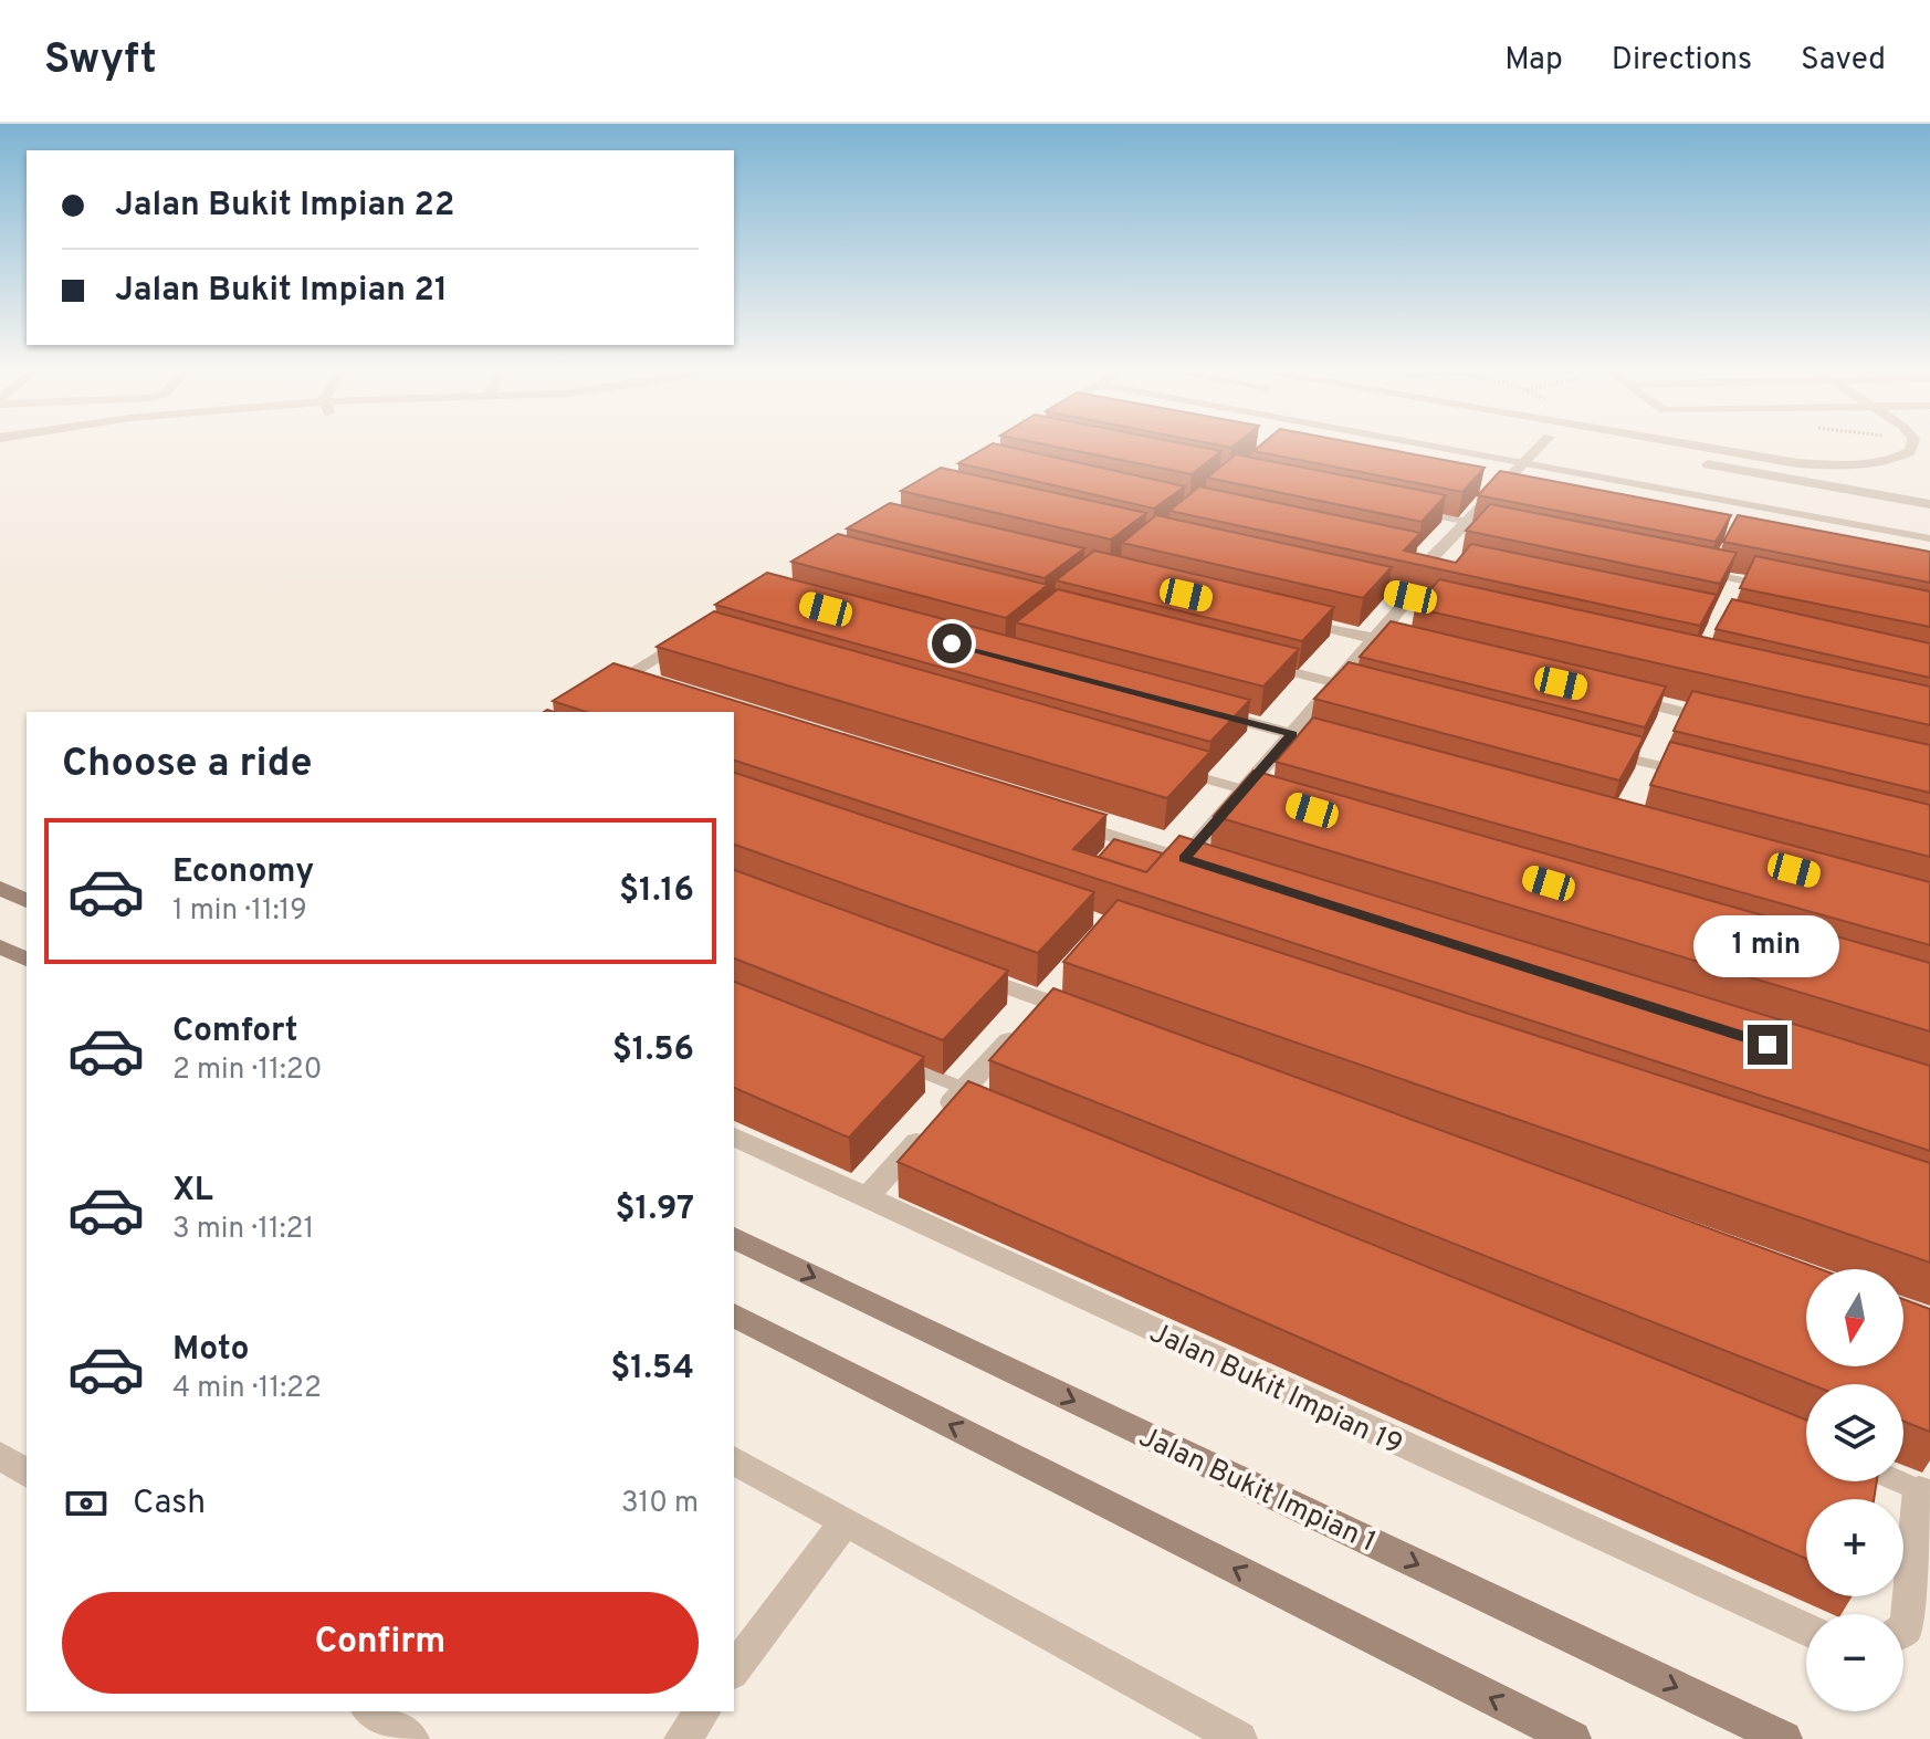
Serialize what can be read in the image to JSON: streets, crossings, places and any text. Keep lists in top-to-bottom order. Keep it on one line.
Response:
{"streets":{"street":["Jalan Bukit Impian 19","Jalan Bukit Impian 1"]},"north":"bottom","page":{"header":"Swyft","nav":["Map","Directions","Saved"],"banner":["Jalan Bukit Impian 22","Jalan Bukit Impian 21"],"heading":"Choose a ride","list":[{"name":"Economy","note":"1 min · 11:19","value":"$1.16"},{"name":"Comfort","note":"2 min · 11:20","value":"$1.56"},{"name":"XL","note":"3 min · 11:21","value":"$1.97"},{"name":"Moto","note":"4 min · 11:22","value":"$1.54"}],"bubble":"1 min","map_buttons":["+","−"],"pay":["Cash","310 m"],"buttons":"Confirm"}}
